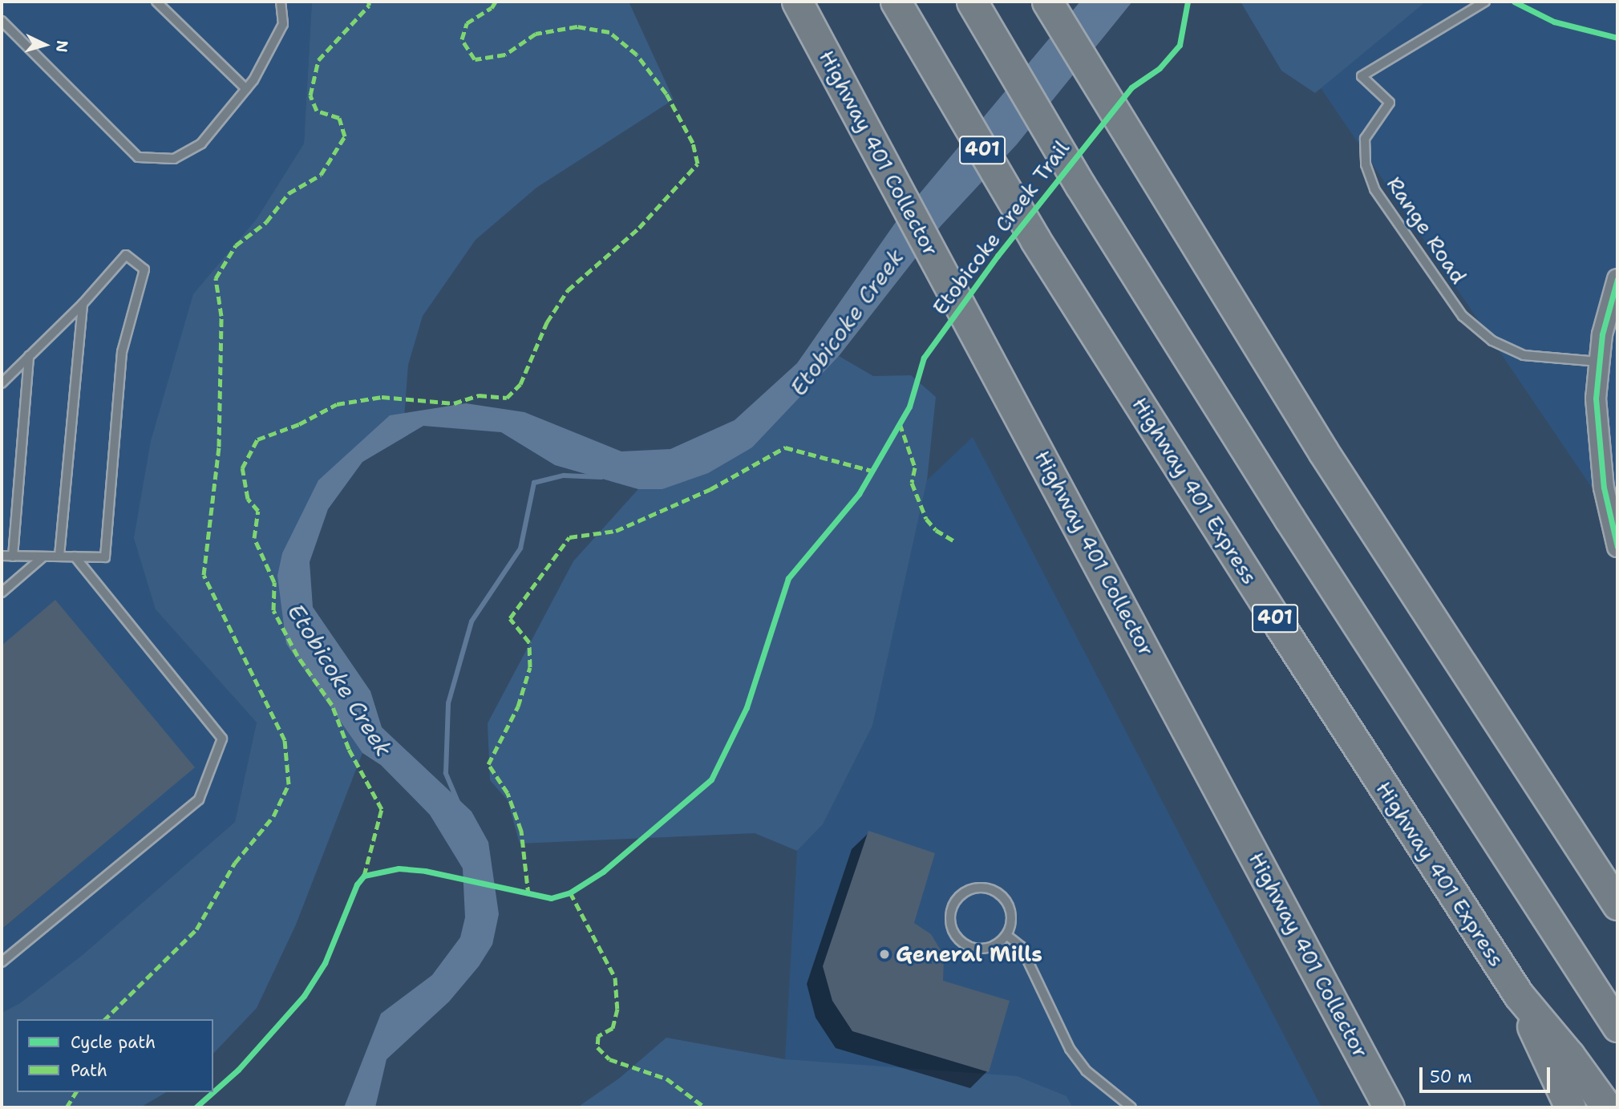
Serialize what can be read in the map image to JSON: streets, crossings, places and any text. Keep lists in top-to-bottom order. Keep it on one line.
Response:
{"streets":{"highway":["401","Highway 401 Collector","Highway 401 Express"],"lane":["Range Road"],"cycle path":["Etobicoke Creek Trail"]},"water":["Etobicoke Creek"],"places":["General Mills"],"legend":["Cycle path","Path"],"scale_bar":"50 m","north":"right"}
